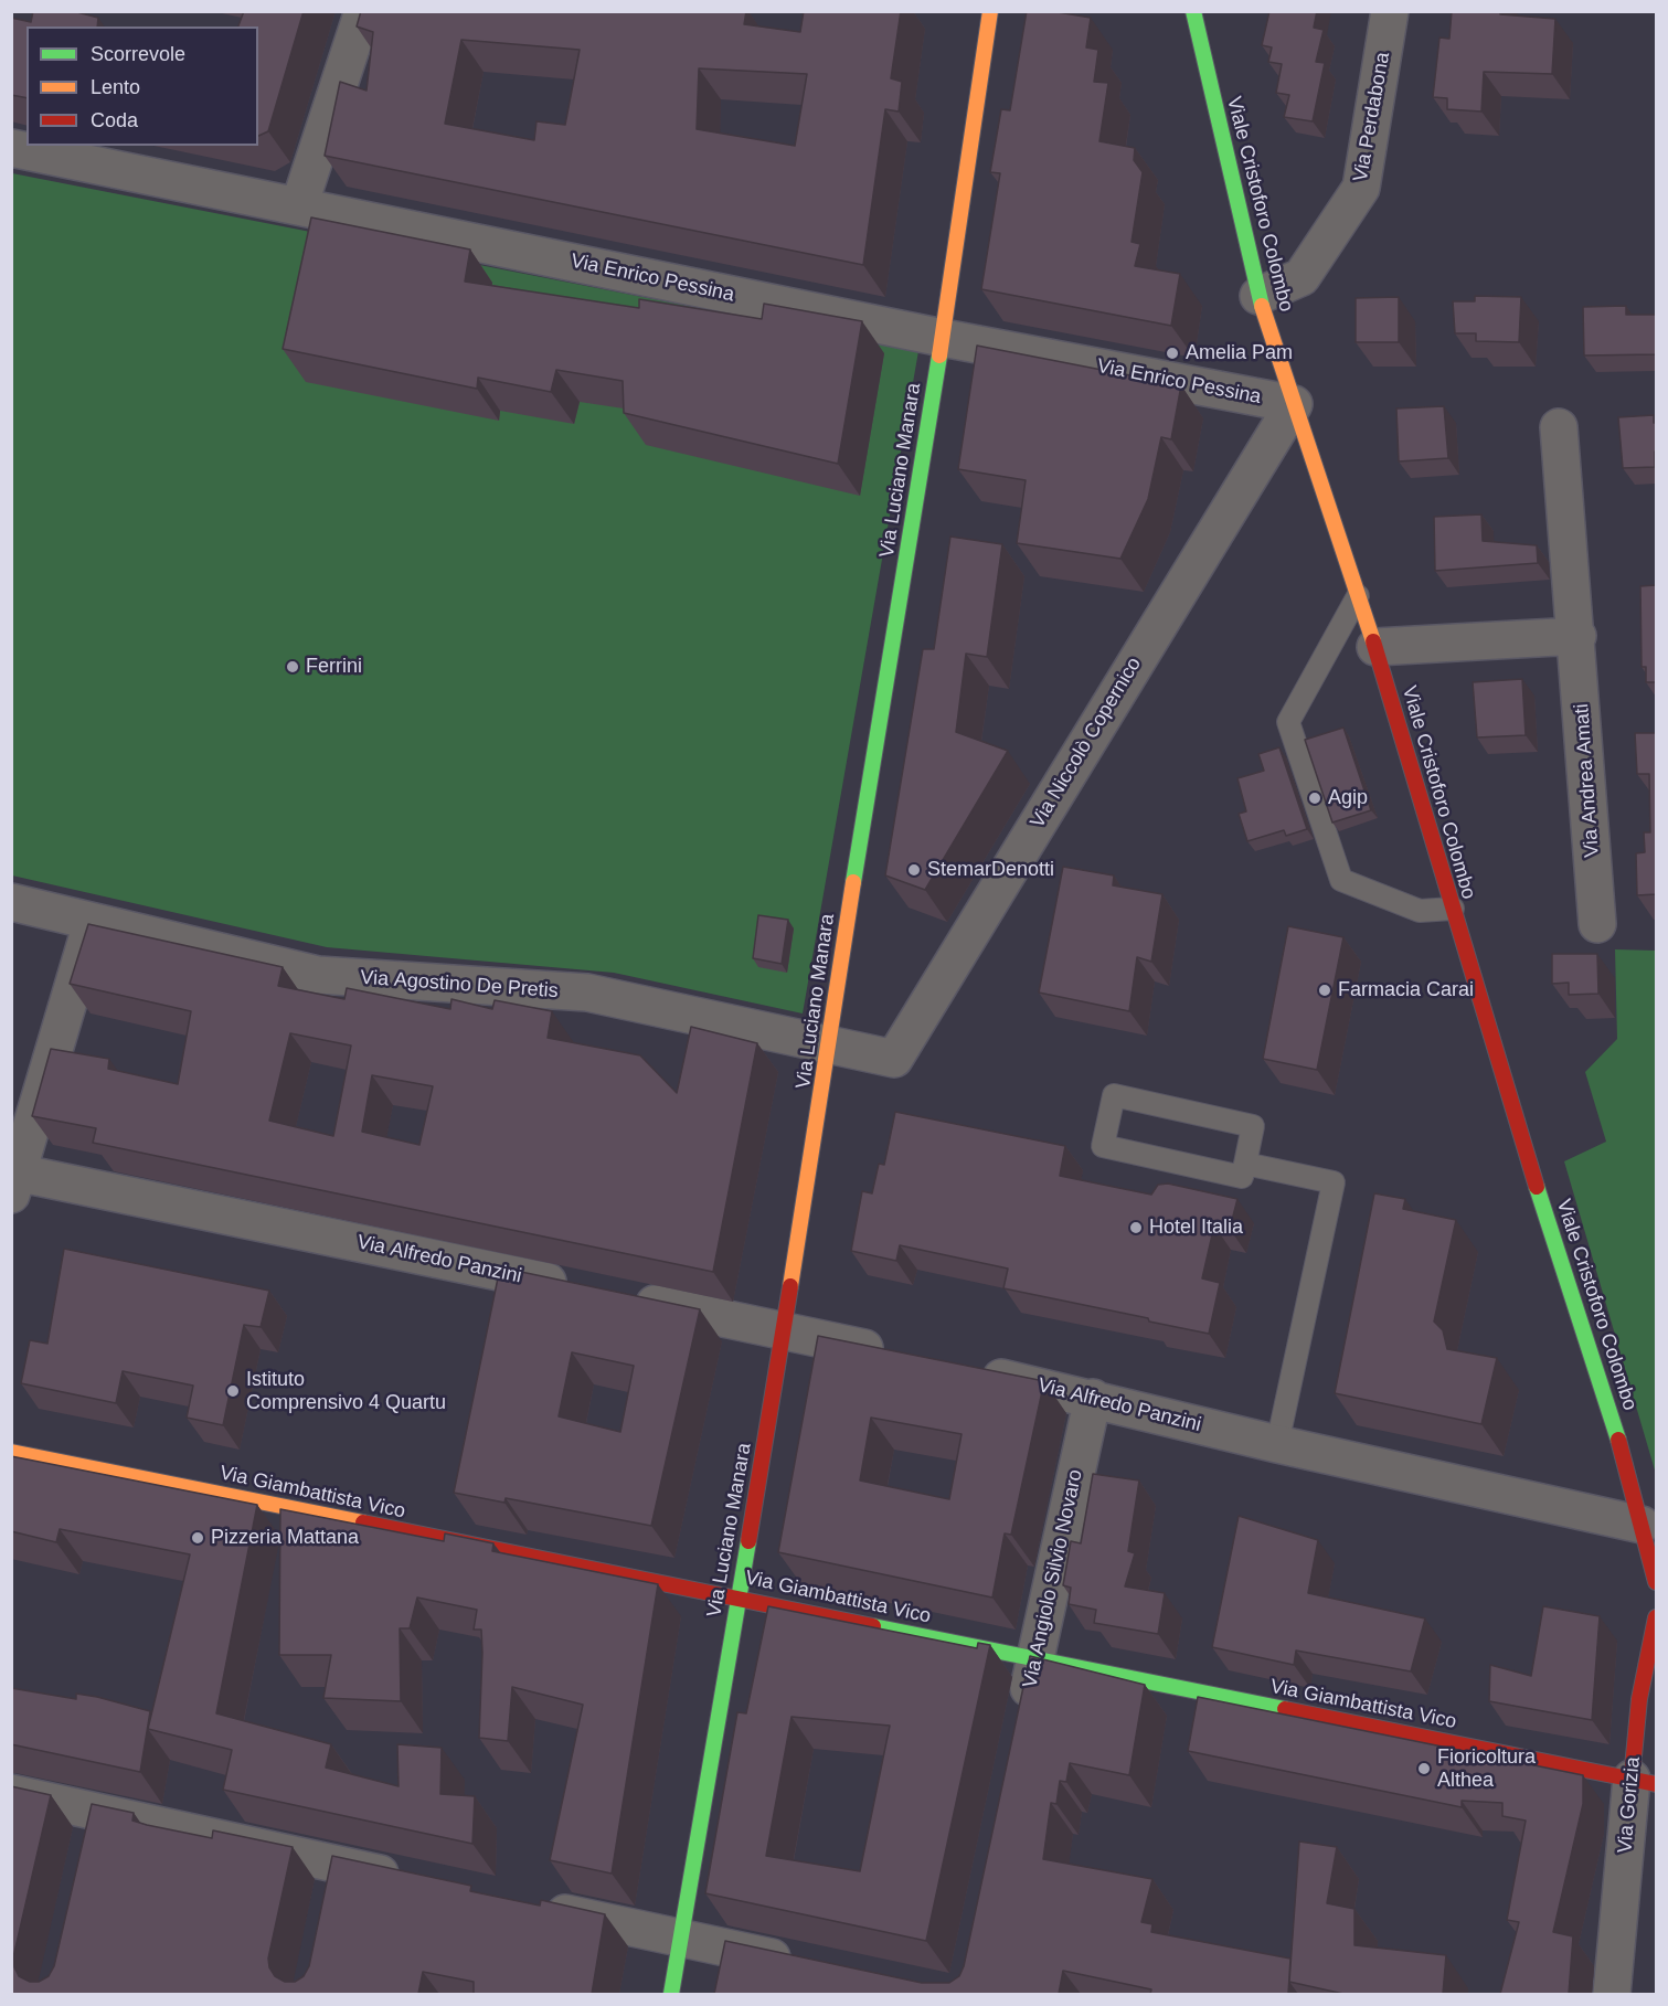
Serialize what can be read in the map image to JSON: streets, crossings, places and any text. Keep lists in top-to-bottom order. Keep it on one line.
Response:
{"streets":{"street":["Via Perdabona","Viale Cristoforo Colombo","Via Enrico Pessina","Via Luciano Manara","Via Niccolò Copernico","Via Andrea Amati","Via Agostino De Pretis","Via Alfredo Panzini","Via Giambattista Vico","Via Angiolo Silvio Novaro","Via Gorizia"]},"crossings":[["Via Perdabona","Viale Cristoforo Colombo"],["Viale Cristoforo Colombo","Via Enrico Pessina"],["Viale Cristoforo Colombo","Via Niccolò Copernico"],["Viale Cristoforo Colombo","Via Alfredo Panzini"],["Via Enrico Pessina","Via Luciano Manara"],["Via Enrico Pessina","Via Niccolò Copernico"],["Via Luciano Manara","Via Niccolò Copernico"],["Via Luciano Manara","Via Agostino De Pretis"],["Via Luciano Manara","Via Giambattista Vico"],["Via Niccolò Copernico","Via Agostino De Pretis"],["Via Alfredo Panzini","Via Angiolo Silvio Novaro"],["Via Giambattista Vico","Via Angiolo Silvio Novaro"],["Via Giambattista Vico","Via Gorizia"]],"places":["Amelia Pam","Ferrini","Agip","StemarDenotti","Farmacia Carai","Hotel Italia","Istituto Comprensivo 4 Quartu","Pizzeria Mattana","Fioricoltura Althea"],"legend":["Scorrevole","Lento","Coda"]}
